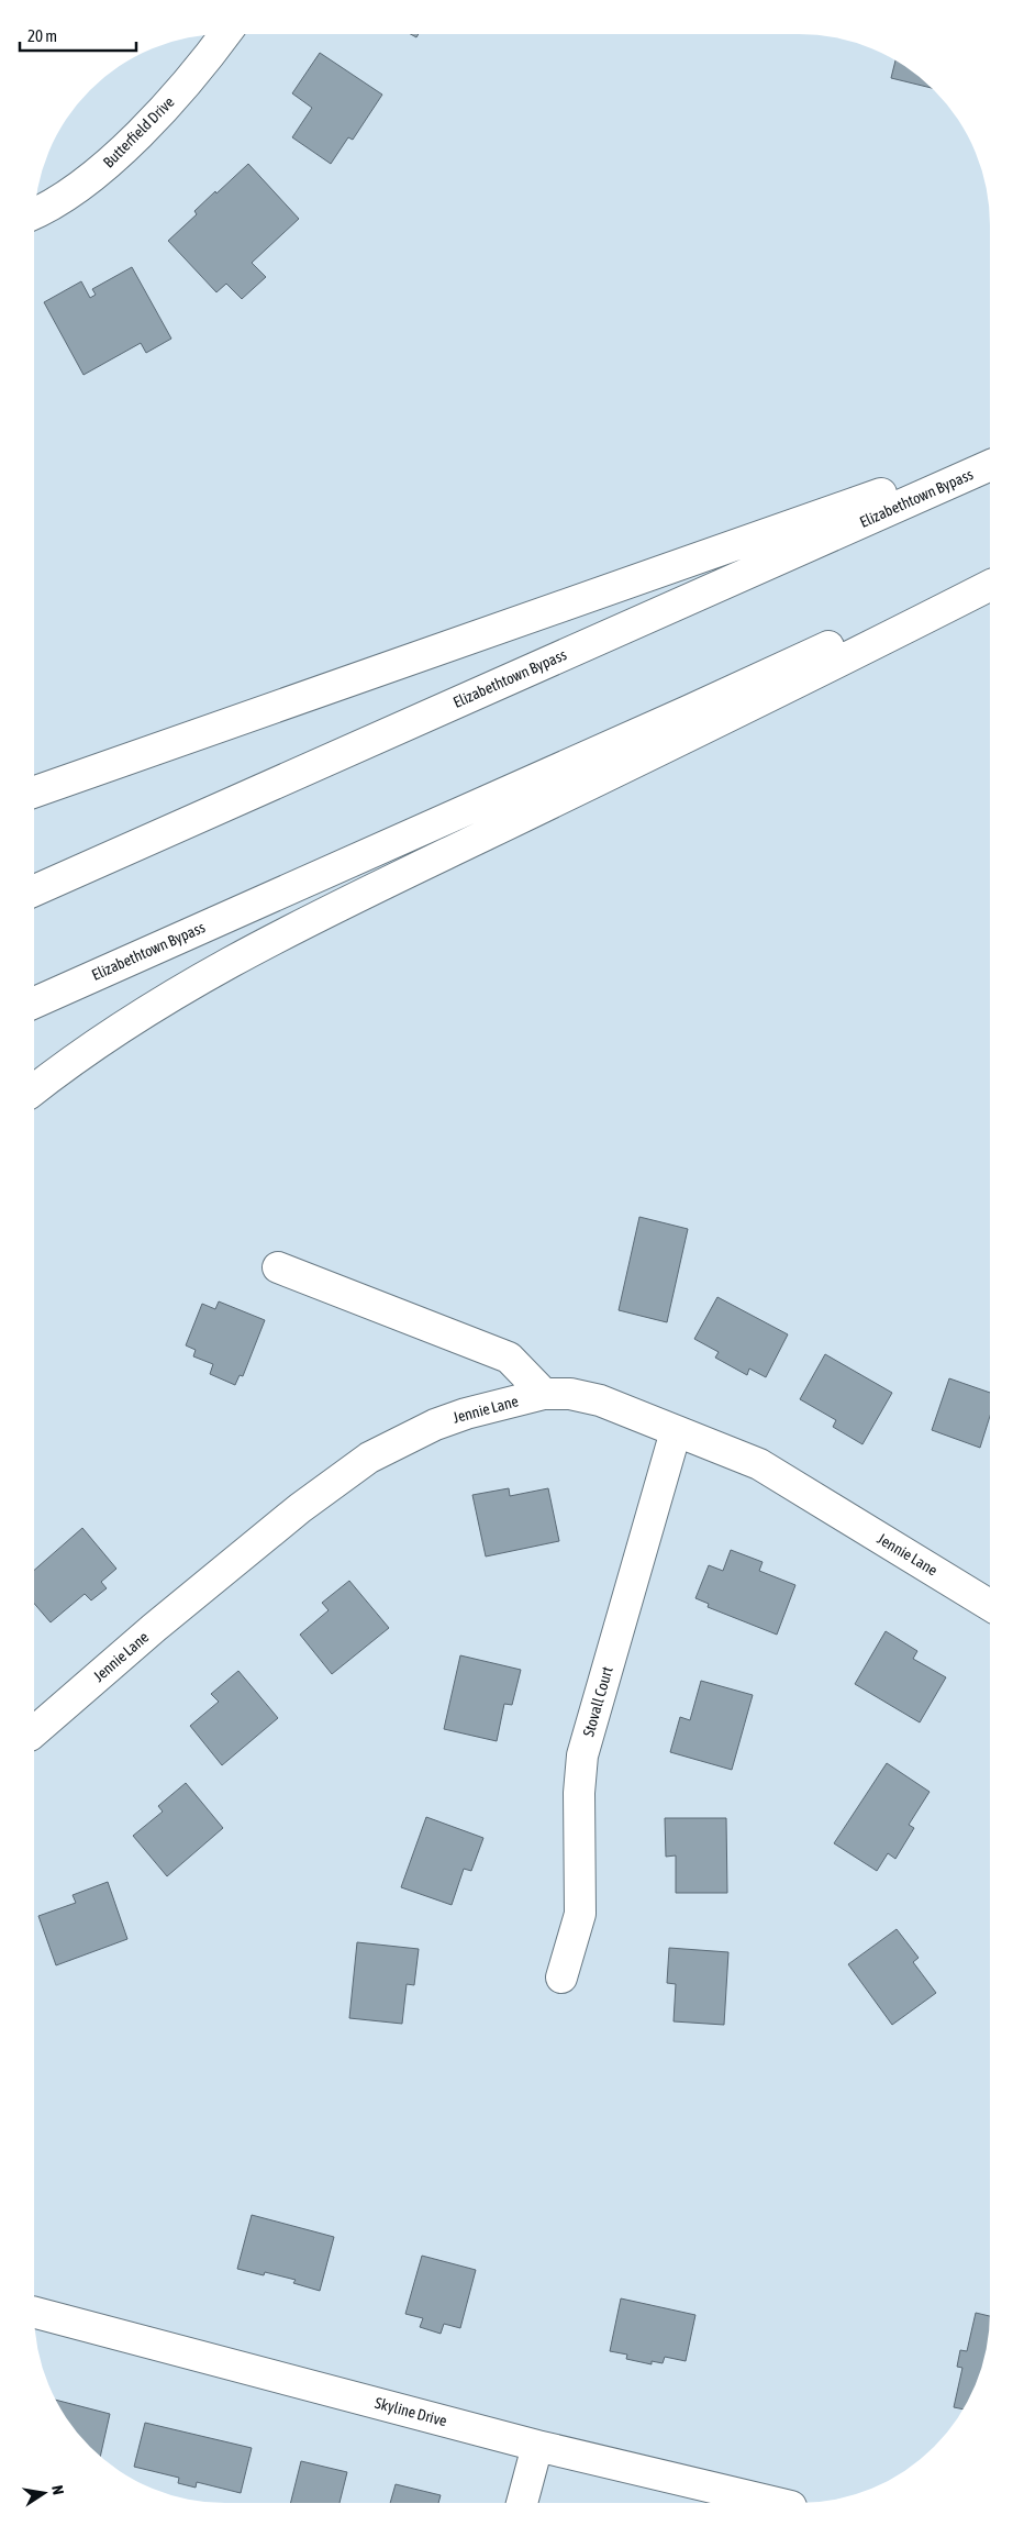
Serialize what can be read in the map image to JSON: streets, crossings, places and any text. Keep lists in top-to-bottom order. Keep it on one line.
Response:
{"streets":{"main road":["Butterfield Drive","Elizabethtown Bypass","Jennie Lane","Stovall Court","Skyline Drive"]},"crossings":[["Jennie Lane","Stovall Court"]],"scale_bar":"20 m","north":"right"}
